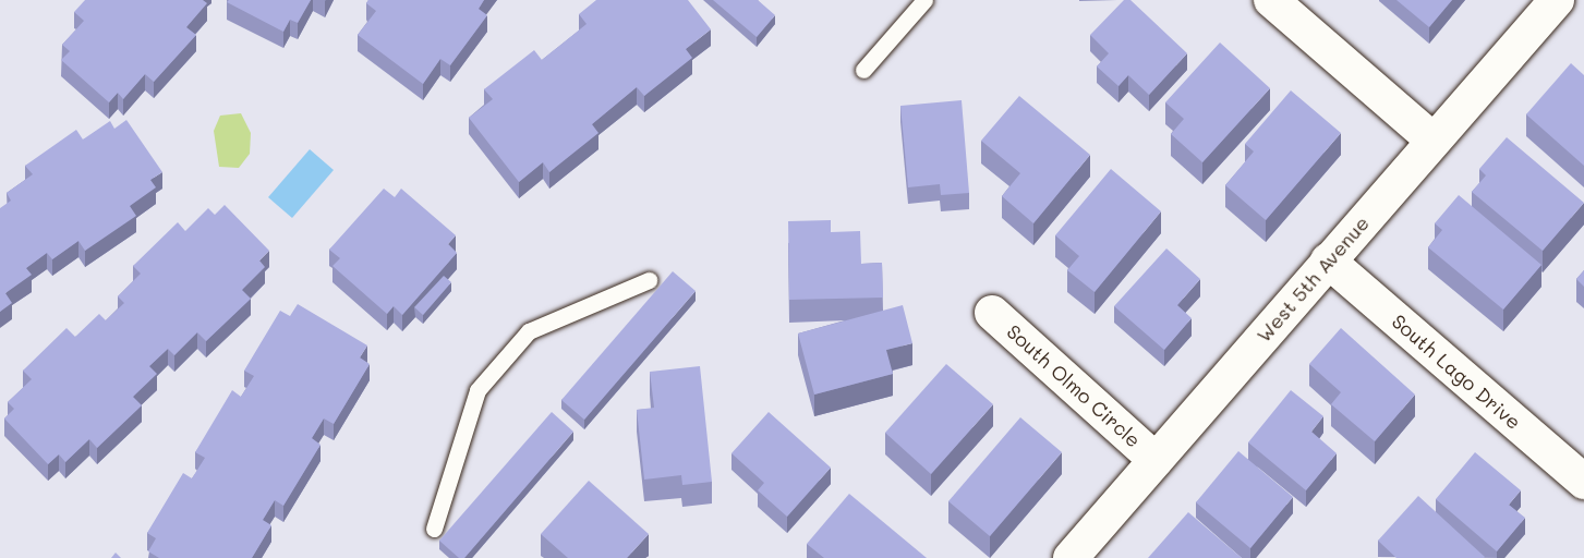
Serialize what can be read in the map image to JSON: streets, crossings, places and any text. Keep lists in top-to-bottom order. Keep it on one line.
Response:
{"streets":{"street":["West 5th Avenue","South Lago Drive","South Olmo Circle"]},"crossings":[["West 5th Avenue","South Lago Drive"],["West 5th Avenue","South Olmo Circle"]]}
